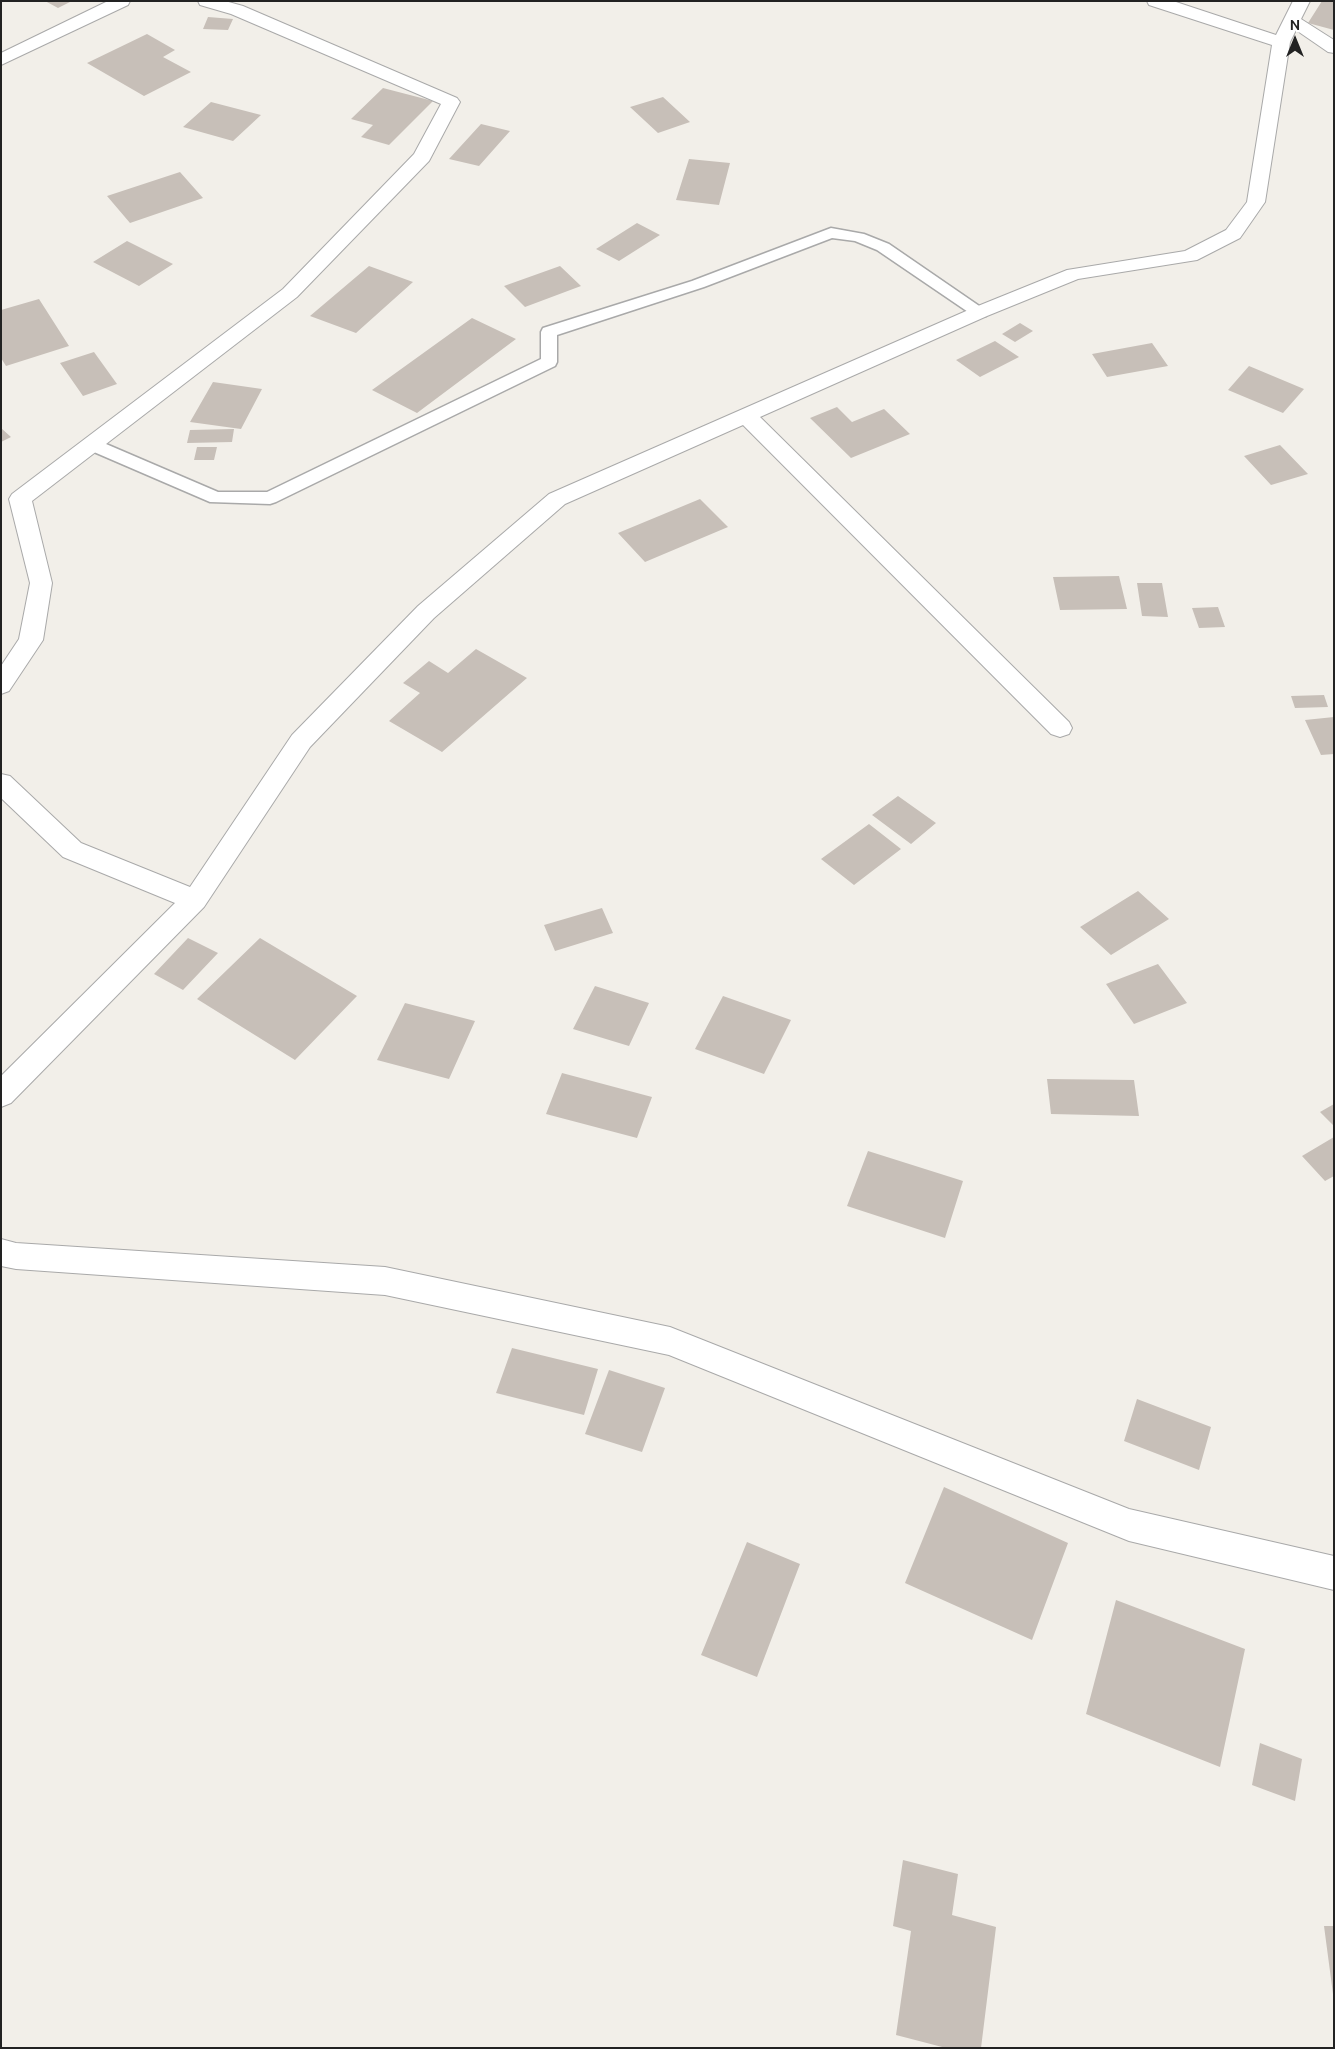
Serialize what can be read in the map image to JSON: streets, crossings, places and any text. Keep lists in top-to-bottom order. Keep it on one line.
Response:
{"north":"top"}
